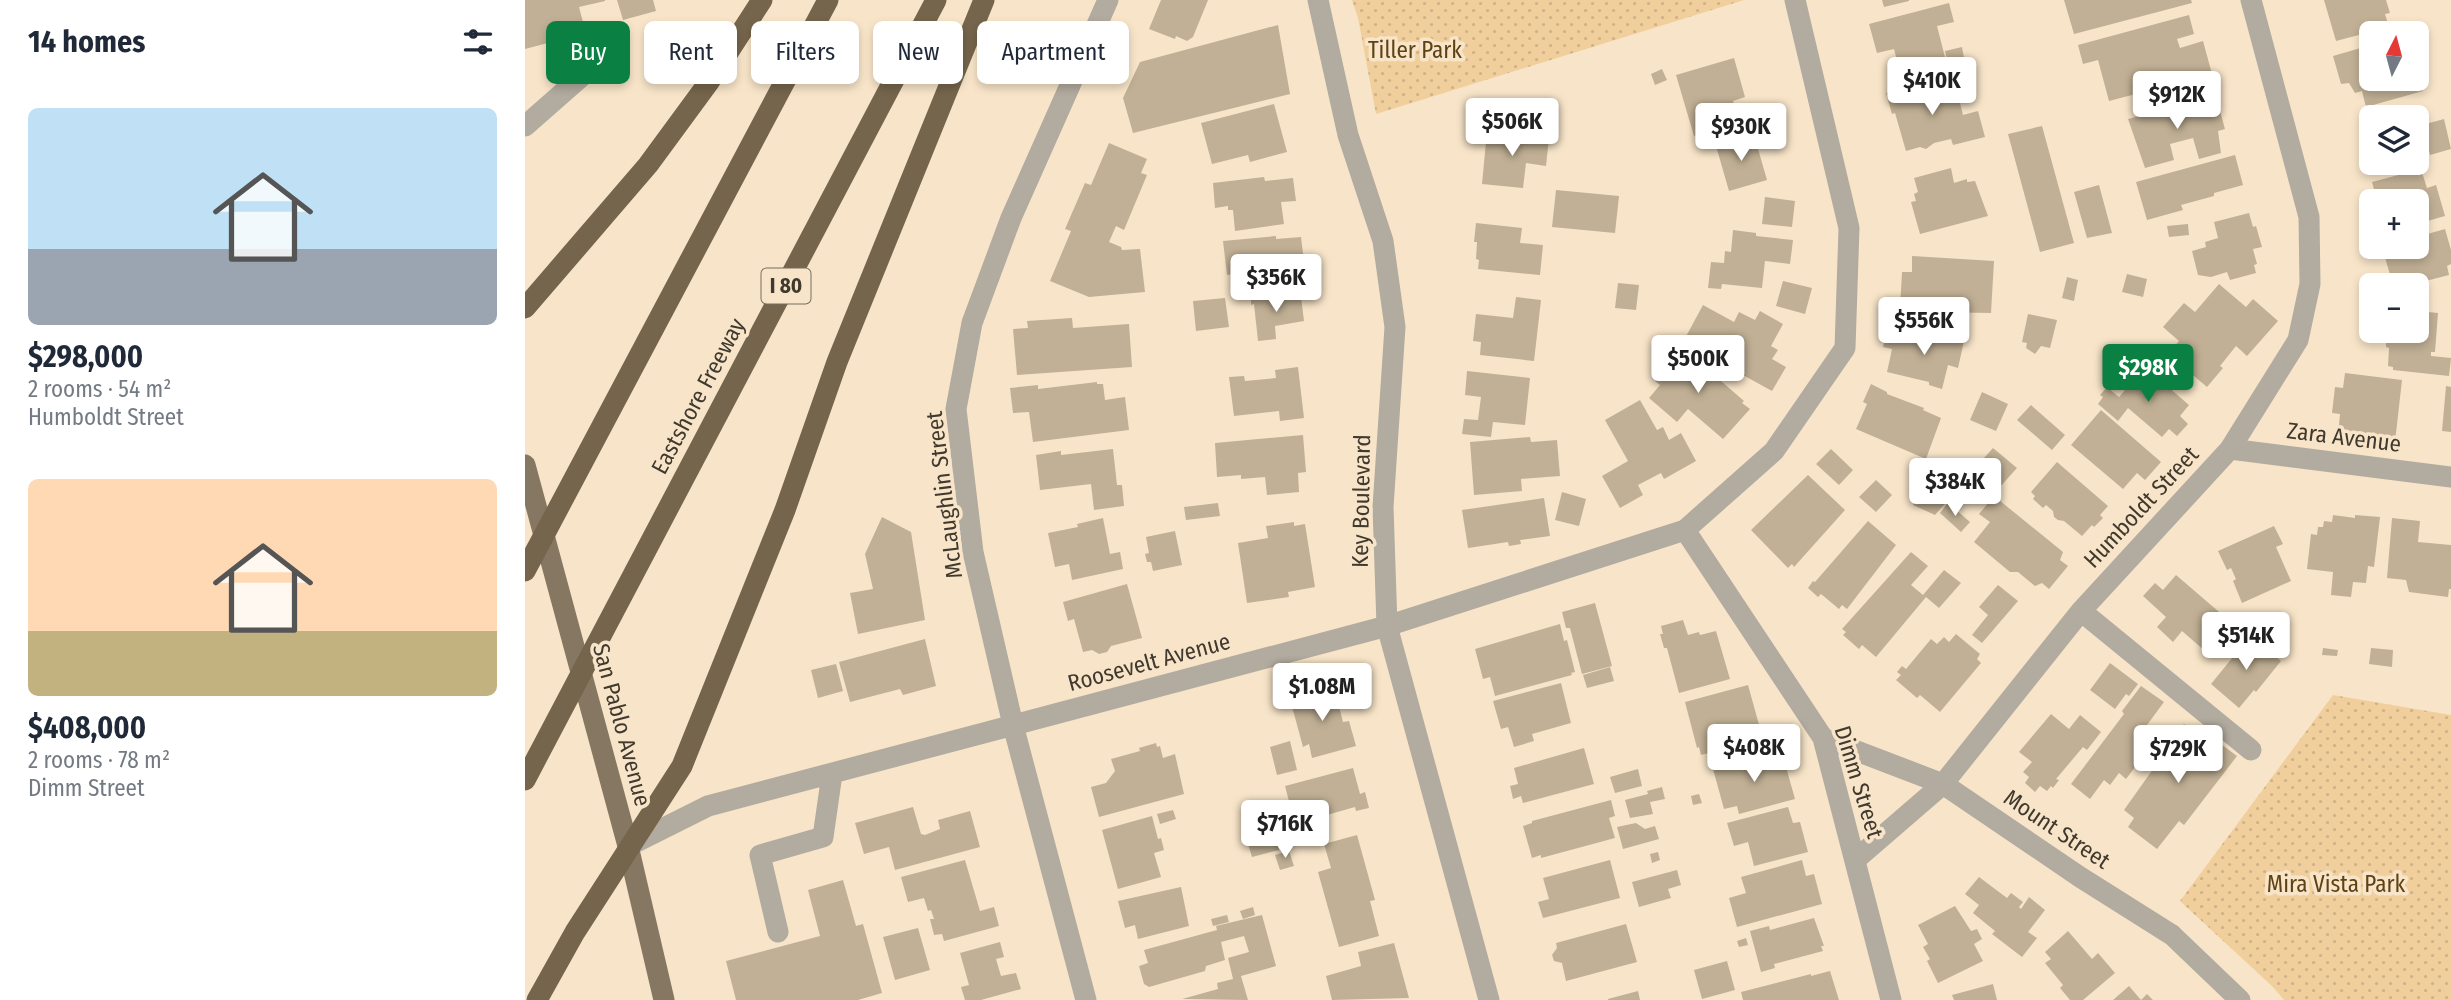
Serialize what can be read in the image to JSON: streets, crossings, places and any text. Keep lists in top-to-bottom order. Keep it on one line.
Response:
{"streets":{"highway":["I 80","Eastshore Freeway"],"main road":["San Pablo Avenue"],"street":["Zara Avenue","McLaughlin Street","Key Boulevard","Humboldt Street","Roosevelt Avenue","Dimm Street","Mount Street"]},"crossings":[["Zara Avenue","Humboldt Street"],["McLaughlin Street","Roosevelt Avenue"],["Key Boulevard","Roosevelt Avenue"],["Humboldt Street","Dimm Street"],["Humboldt Street","Mount Street"],["Roosevelt Avenue","San Pablo Avenue"],["Roosevelt Avenue","Dimm Street"],["Dimm Street","Mount Street"]],"parks":["Tiller Park","Mira Vista Park"],"north":"top","page":{"heading":"14 homes","map_buttons":["+","−"],"chip":["Buy","Rent","Filters","New","Apartment"],"price":["$410K","$912K","$506K","$930K","$356K","$556K","$500K","$298K","$384K","$514K","$1.08M","$408K","$729K","$716K"],"list":[{"name":"$298,000","note":"2 rooms · 54 m² · Humboldt Street"},{"name":"$408,000","note":"2 rooms · 78 m² · Dimm Street"}]}}
